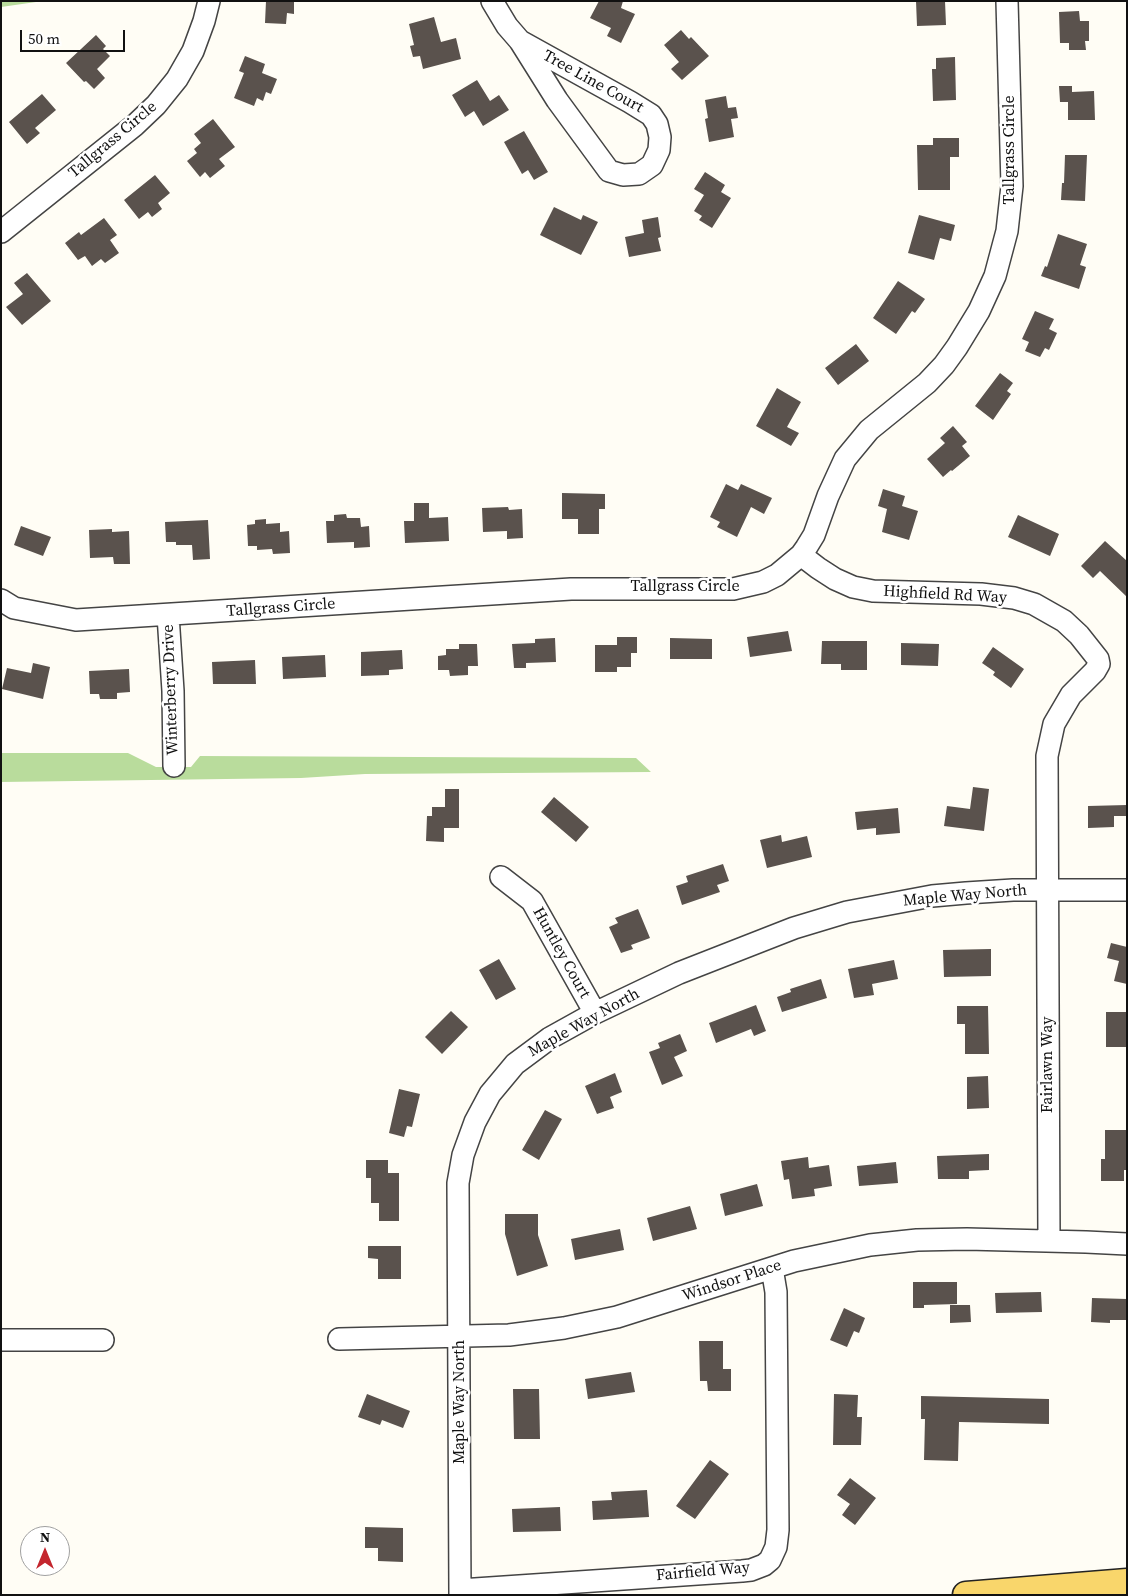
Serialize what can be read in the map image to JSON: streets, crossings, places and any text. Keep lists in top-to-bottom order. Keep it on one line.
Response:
{"streets":{"street":["Tree Line Court","Tallgrass Circle","Highfield Rd Way","Winterberry Drive","Maple Way North","Huntley Court","Fairlawn Way","Windsor Place","Fairfield Way"]},"crossings":[["Tallgrass Circle","Highfield Rd Way"],["Tallgrass Circle","Winterberry Drive"],["Highfield Rd Way","Maple Way North"],["Highfield Rd Way","Fairlawn Way"],["Maple Way North","Huntley Court"],["Maple Way North","Fairlawn Way"],["Maple Way North","Windsor Place"],["Maple Way North","Fairfield Way"],["Fairlawn Way","Windsor Place"],["Windsor Place","Fairfield Way"]],"scale_bar":"50 m","north":"top"}
